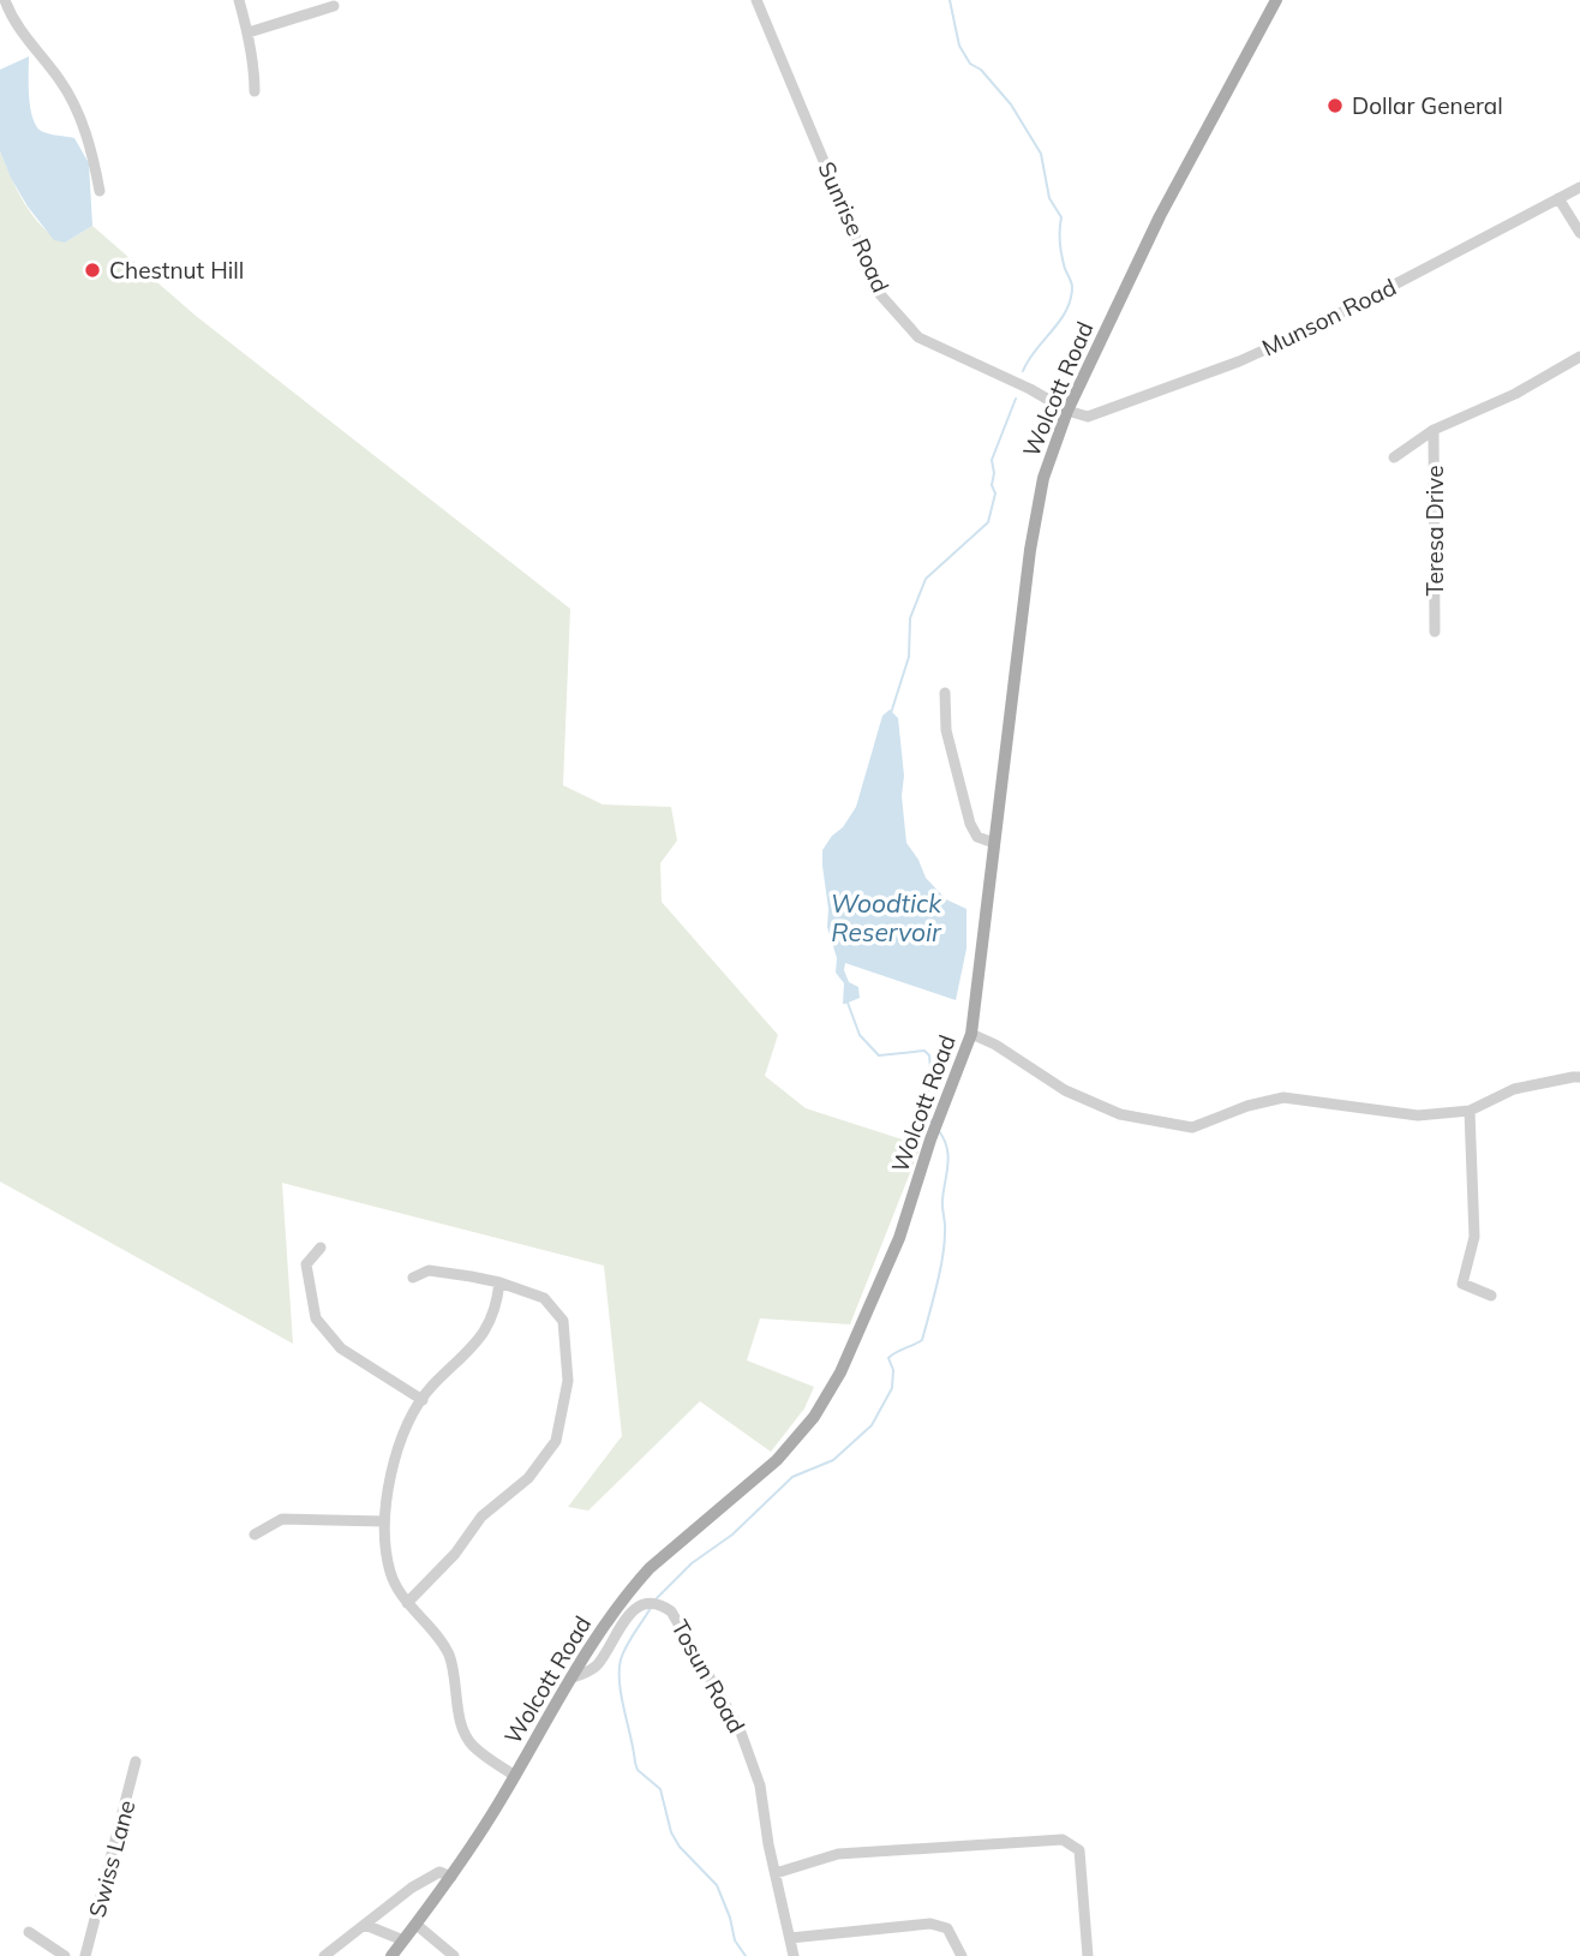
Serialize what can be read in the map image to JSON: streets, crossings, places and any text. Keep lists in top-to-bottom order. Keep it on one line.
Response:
{"streets":{"main road":["Wolcott Road"],"street":["Sunrise Road","Munson Road","Teresa Drive","Tosun Road","Swiss Lane"]},"crossings":[["Sunrise Road","Munson Road"],["Sunrise Road","Wolcott Road"],["Munson Road","Wolcott Road"],["Wolcott Road","Tosun Road"]],"water":["Woodtick Reservoir"],"places":["Dollar General","Chestnut Hill"]}
